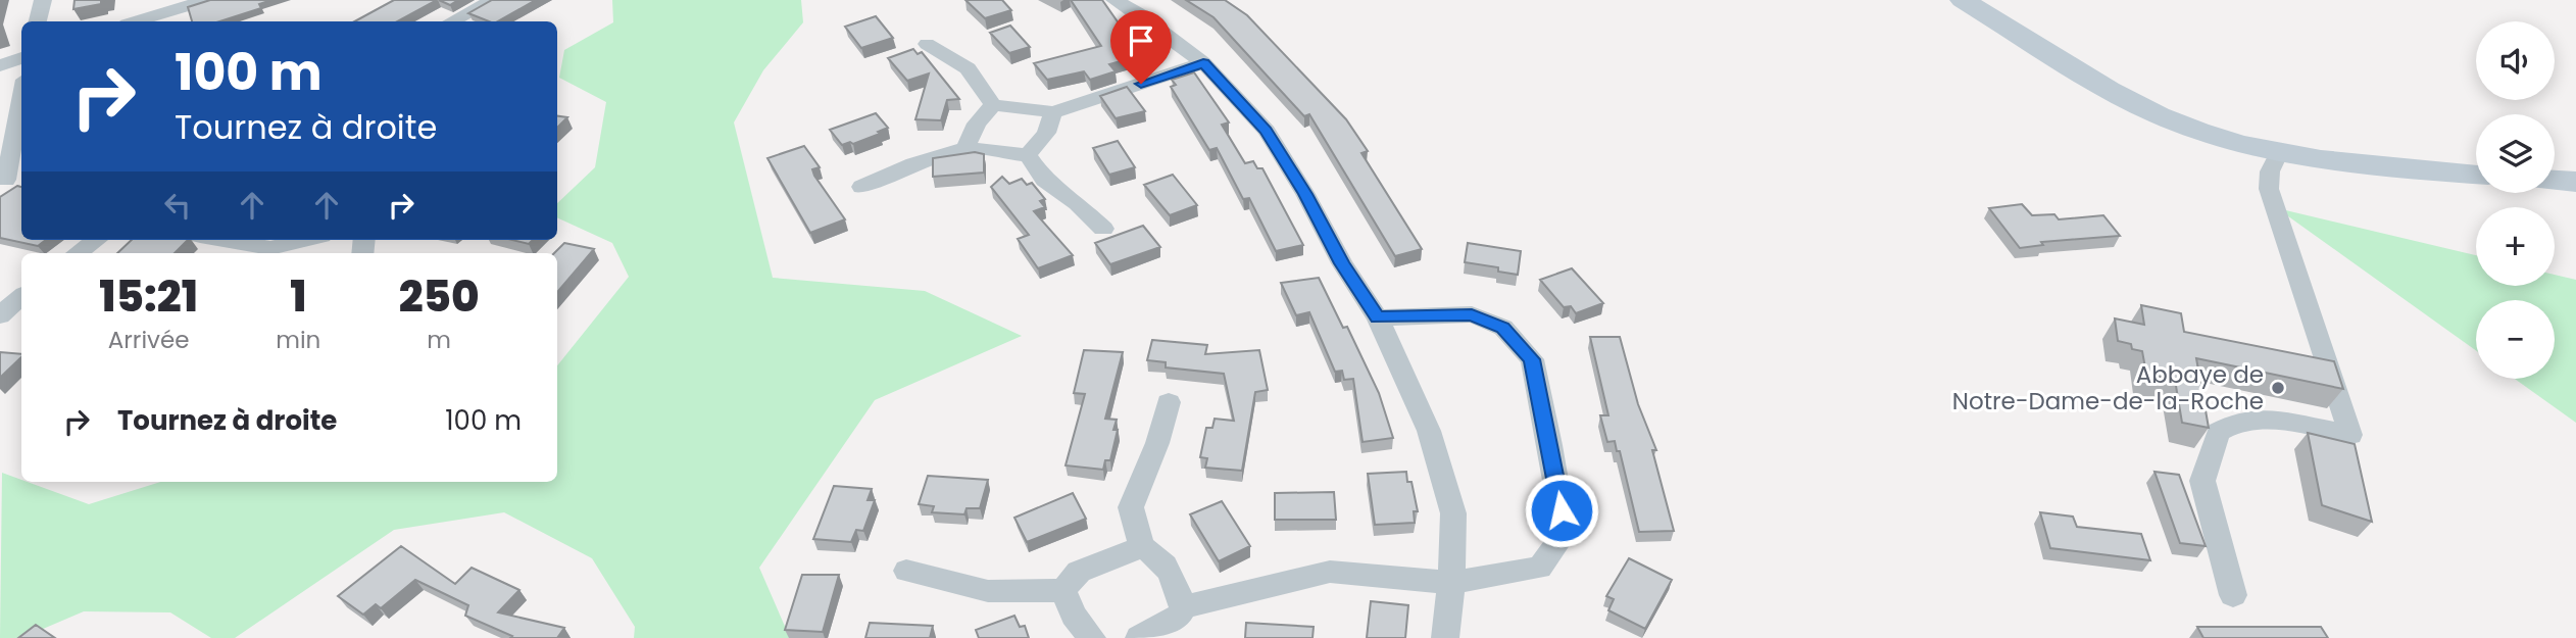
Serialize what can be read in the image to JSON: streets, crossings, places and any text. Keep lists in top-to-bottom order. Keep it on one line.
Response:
{"places":["Abbaye de Notre-Dame-de-la-Roche"],"page":{"map_buttons":["+","−"],"turn":["100 m","Tournez à droite"],"eta":["15:21","Arrivée","1","min","250","m"],"list":[{"name":"Tournez à droite","value":"100 m"}]}}
